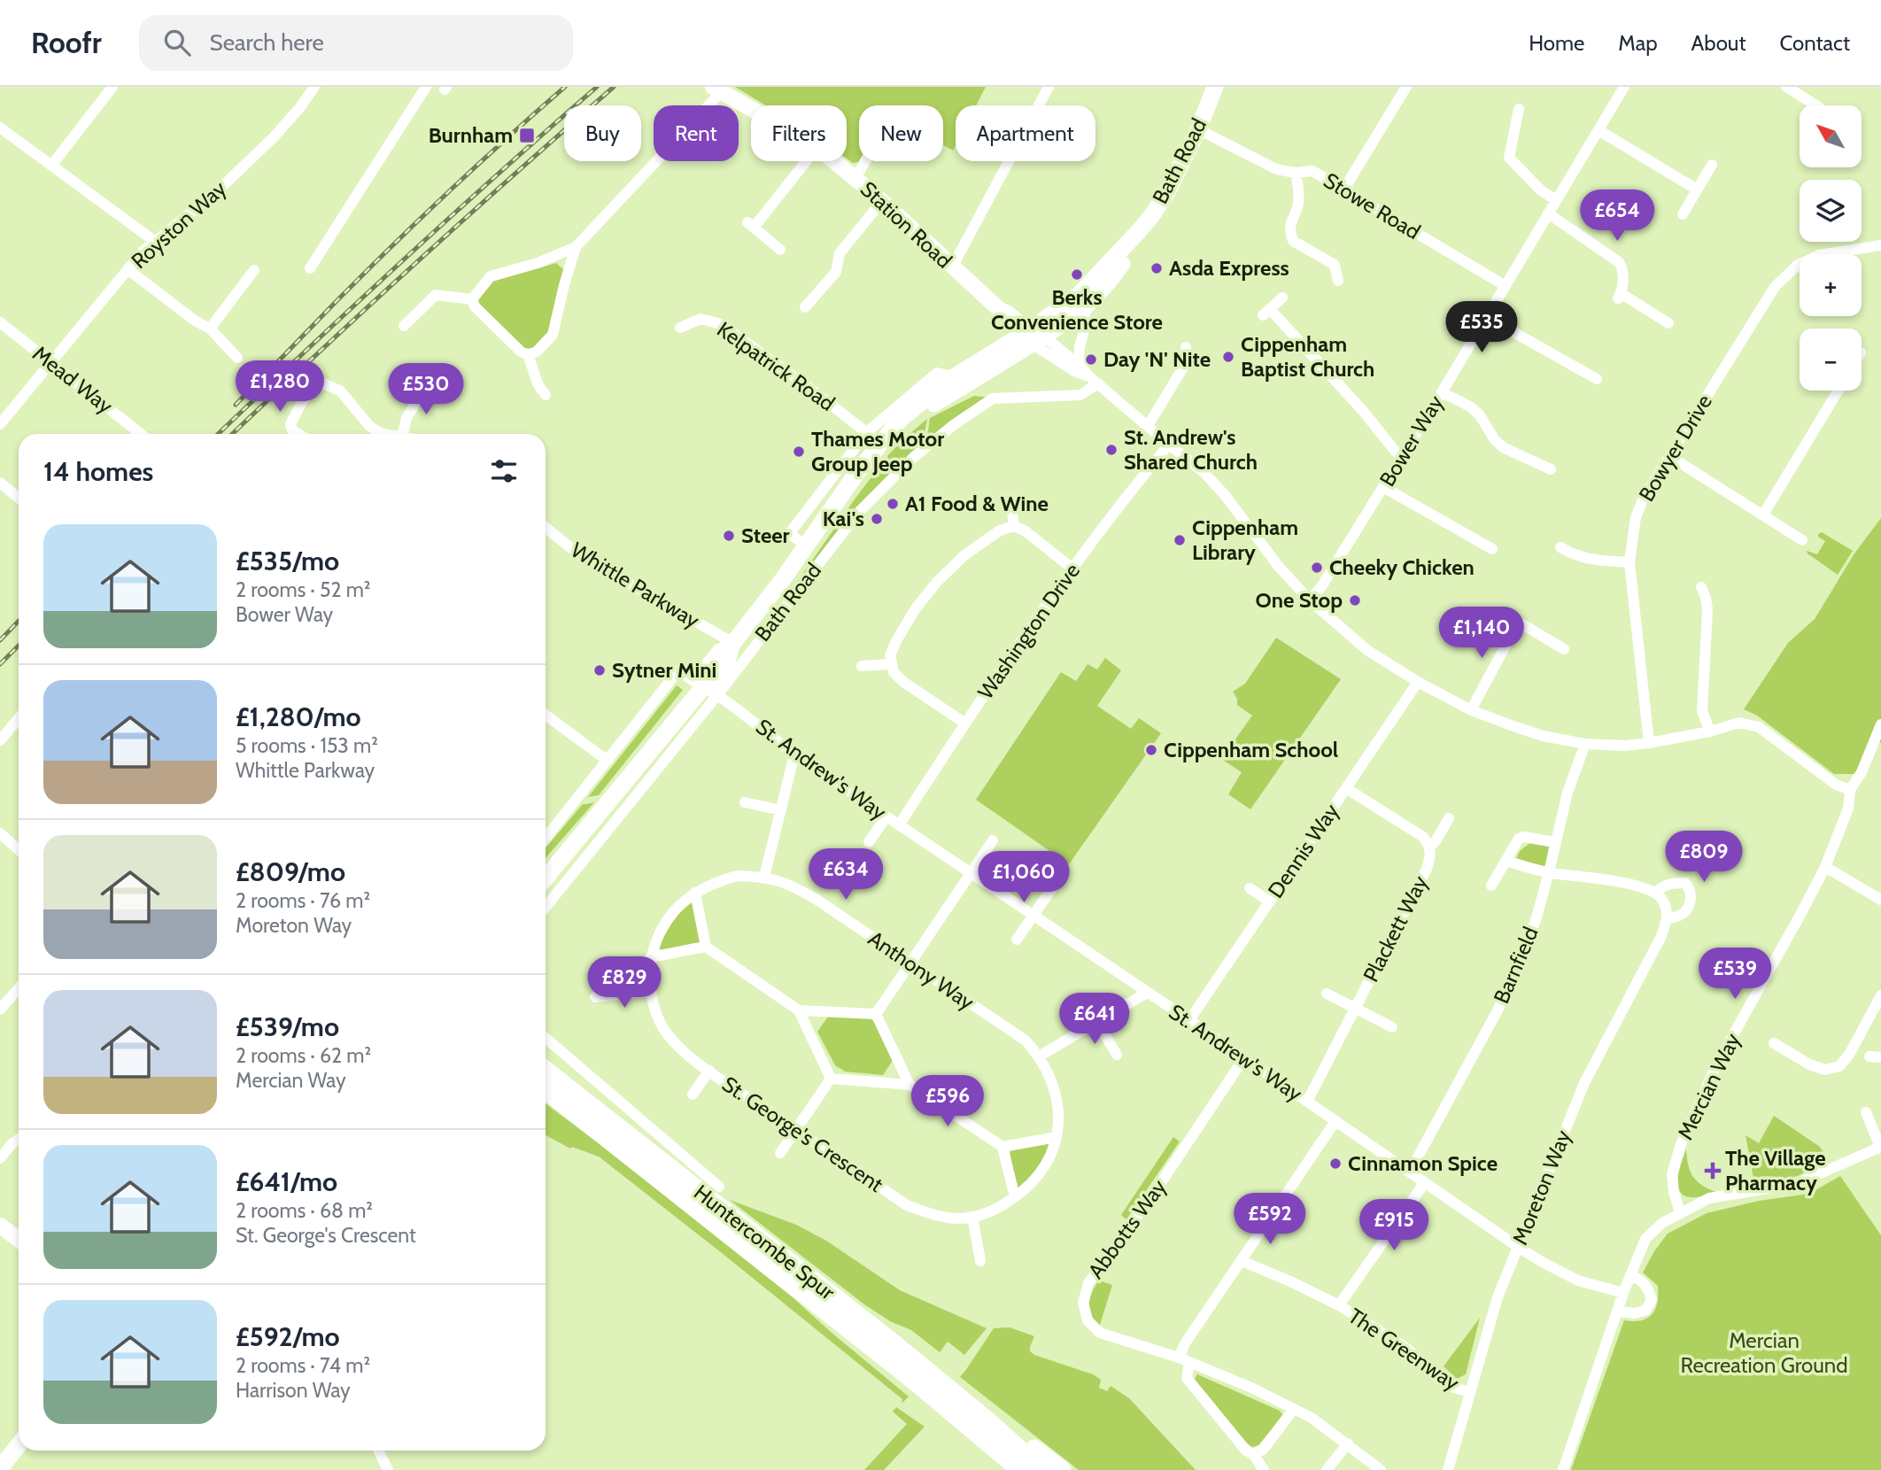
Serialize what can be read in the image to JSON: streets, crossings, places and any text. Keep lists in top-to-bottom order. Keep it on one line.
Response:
{"streets":{"highway":["Huntercombe Spur"],"main road":["Bath Road"],"street":["Stowe Road","Royston Way","Station Road","Kelpatrick Road","Mead Way","Bower Way","Bowyer Drive","Whittle Parkway","Washington Drive","St. Andrew's Way","Dennis Way","Plackett Way","Barnfield","Anthony Way","Mercian Way","St. George's Crescent","Moreton Way","Abbotts Way","The Greenway"]},"crossings":[["Bath Road","Stowe Road"],["Bath Road","Station Road"],["Bath Road","Kelpatrick Road"],["Bath Road","Whittle Parkway"],["Bath Road","St. Andrew's Way"],["Stowe Road","Bower Way"],["Royston Way","Mead Way"],["Washington Drive","St. Andrew's Way"],["St. Andrew's Way","Dennis Way"],["St. Andrew's Way","Plackett Way"],["St. Andrew's Way","Barnfield"],["St. Andrew's Way","Moreton Way"],["St. Andrew's Way","Abbotts Way"],["St. Andrew's Way","The Greenway"],["Dennis Way","Plackett Way"],["Anthony Way","St. George's Crescent"],["Moreton Way","The Greenway"]],"parks":["Mercian Recreation Ground"],"places":{"transit":["Burnham"],"other":["Asda Express","Berks Convenience Store","Cippenham Baptist Church","Day 'N' Nite","St. Andrew's Shared Church","Thames Motor Group Jeep","A1 Food & Wine","Kai's","Steer","Cippenham Library","Cheeky Chicken","One Stop","Sytner Mini","Cippenham School","Cinnamon Spice"],"health":["The Village Pharmacy"]},"north":"top left","page":{"header":"Roofr","search":"Search here","nav":["Home","Map","About","Contact"],"map_buttons":["+","−"],"chip":["Buy","Rent","Filters","New","Apartment"],"price":["£654","£535","£1,280","£530","£1,140","£809","£634","£1,060","£539","£829","£641","£596","£592","£915"],"heading":"14 homes","list":[{"name":"£535/mo","note":"2 rooms · 52 m² · Bower Way"},{"name":"£1,280/mo","note":"5 rooms · 153 m² · Whittle Parkway"},{"name":"£809/mo","note":"2 rooms · 76 m² · Moreton Way"},{"name":"£539/mo","note":"2 rooms · 62 m² · Mercian Way"},{"name":"£641/mo","note":"2 rooms · 68 m² · St. George's Crescent"},{"name":"£592/mo","note":"2 rooms · 74 m² · Harrison Way"}]}}
